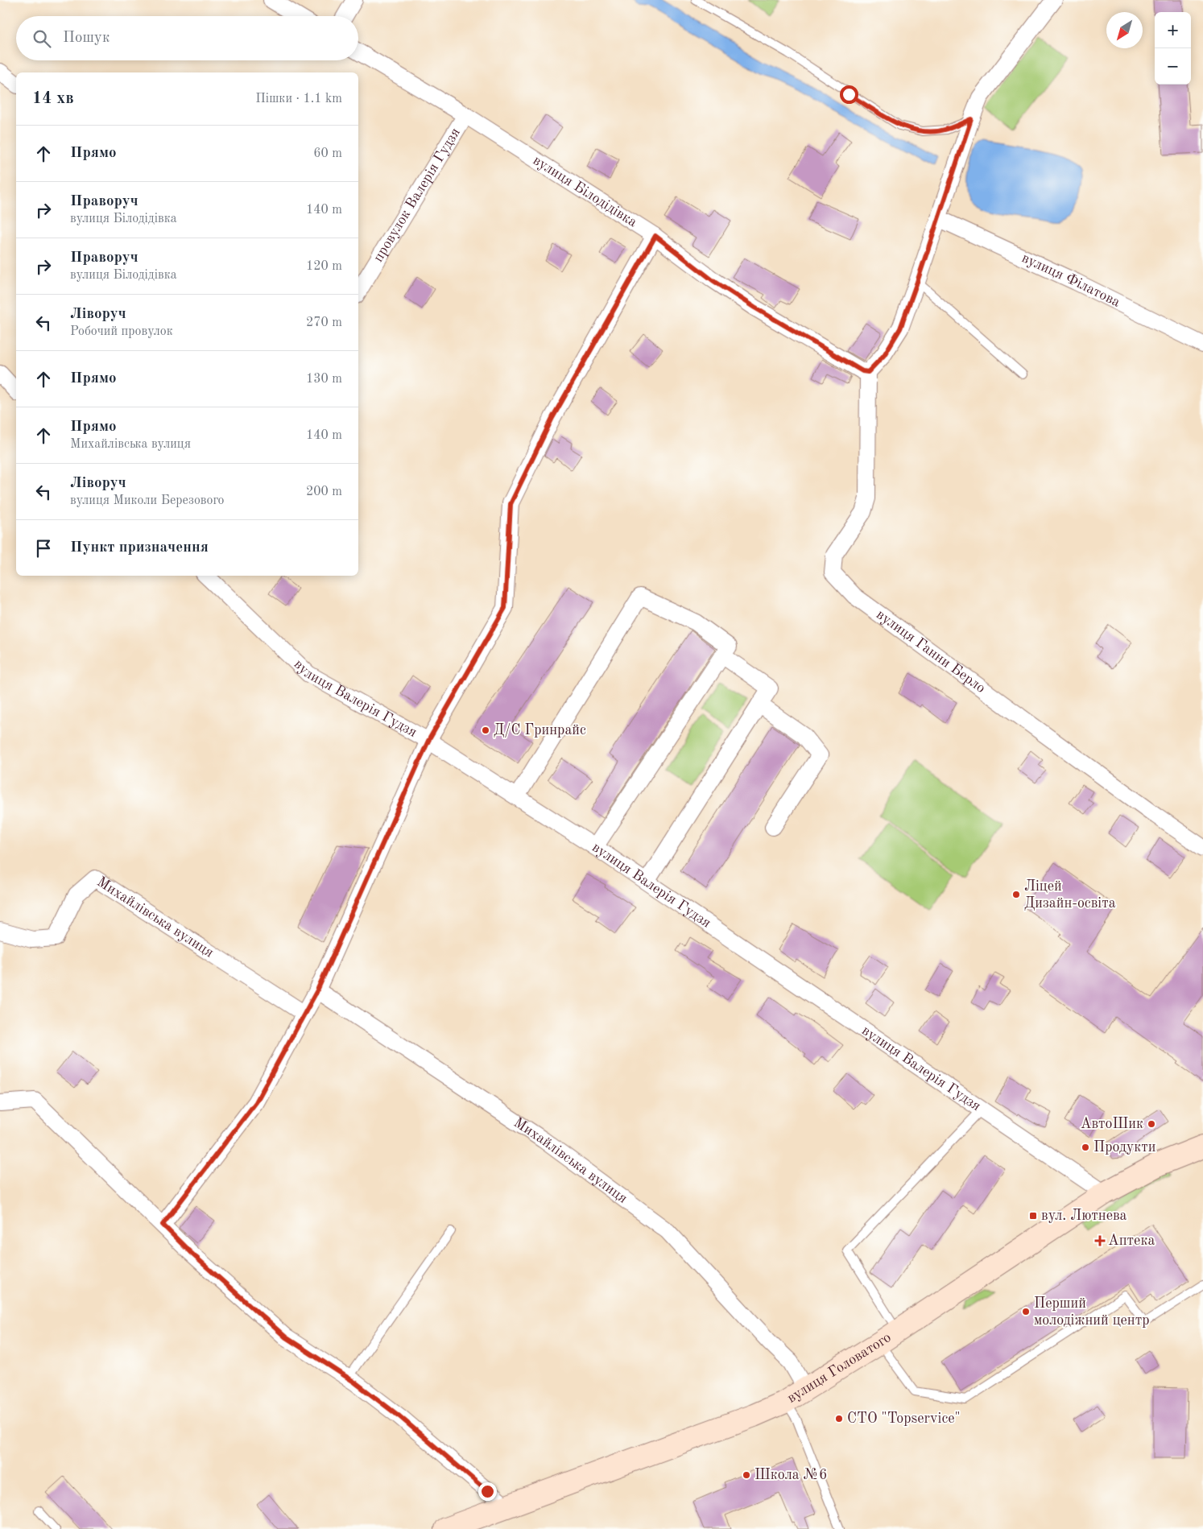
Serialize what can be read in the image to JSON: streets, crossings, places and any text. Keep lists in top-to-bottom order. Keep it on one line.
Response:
{"streets":{"main road":["вулиця Головатого"],"street":["вулиця Білодідівка","провулок Валерія Гудзя","вулиця Філатова","вулиця Ганни Берло","вулиця Валерія Гудзя","Михайлівська вулиця"]},"crossings":[["вулиця Білодідівка","провулок Валерія Гудзя"],["вулиця Білодідівка","вулиця Ганни Берло"],["вулиця Валерія Гудзя","вулиця Головатого"],["Михайлівська вулиця","вулиця Головатого"]],"places":{"other":["Д/С Гринрайс","Ліцей Дизайн-освіта","АвтоШик","Продукти","Перший молодіжний центр","СТО \"Topservice\"","Школа №6"],"transit":["вул. Лютнева"],"health":["Аптека"]},"north":"bottom left","page":{"map_buttons":["+","−"],"search":"Пошук","heading":["14 хв","Пішки · 1.1 km"],"list":[["Прямо","60 m"],["Праворуч","вулиця Білодідівка","140 m"],["Праворуч","вулиця Білодідівка","120 m"],["Ліворуч","Робочий провулок","270 m"],["Прямо","130 m"],["Прямо","Михайлівська вулиця","140 m"],["Ліворуч","вулиця Миколи Березового","200 m"],"Пункт призначення"]}}
